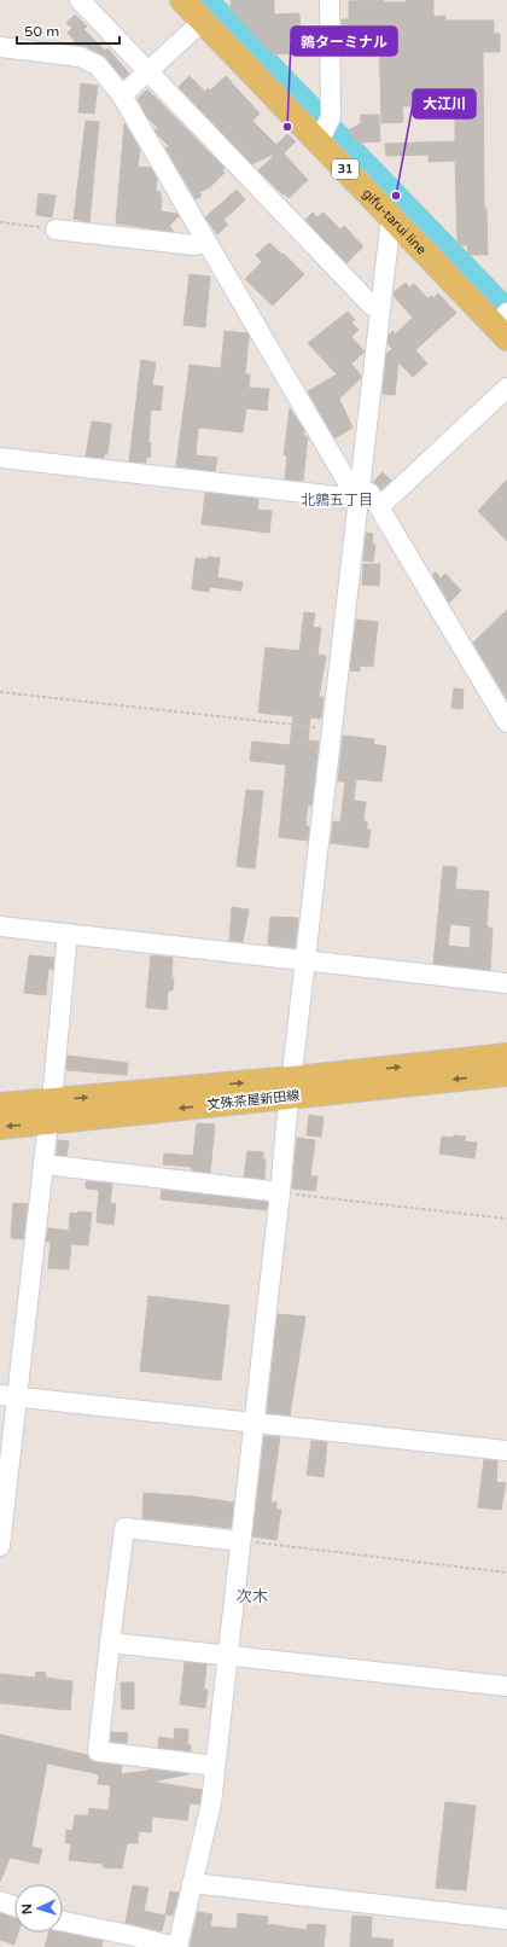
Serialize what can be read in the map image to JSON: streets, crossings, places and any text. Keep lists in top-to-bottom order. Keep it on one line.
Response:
{"streets":{"main road":["31","gifu-tarui line","文殊茶屋新田線"]},"districts":["北鶉五丁目","次木"],"places":["鶉ターミナル","大江川"],"scale_bar":"50 m","north":"left"}
